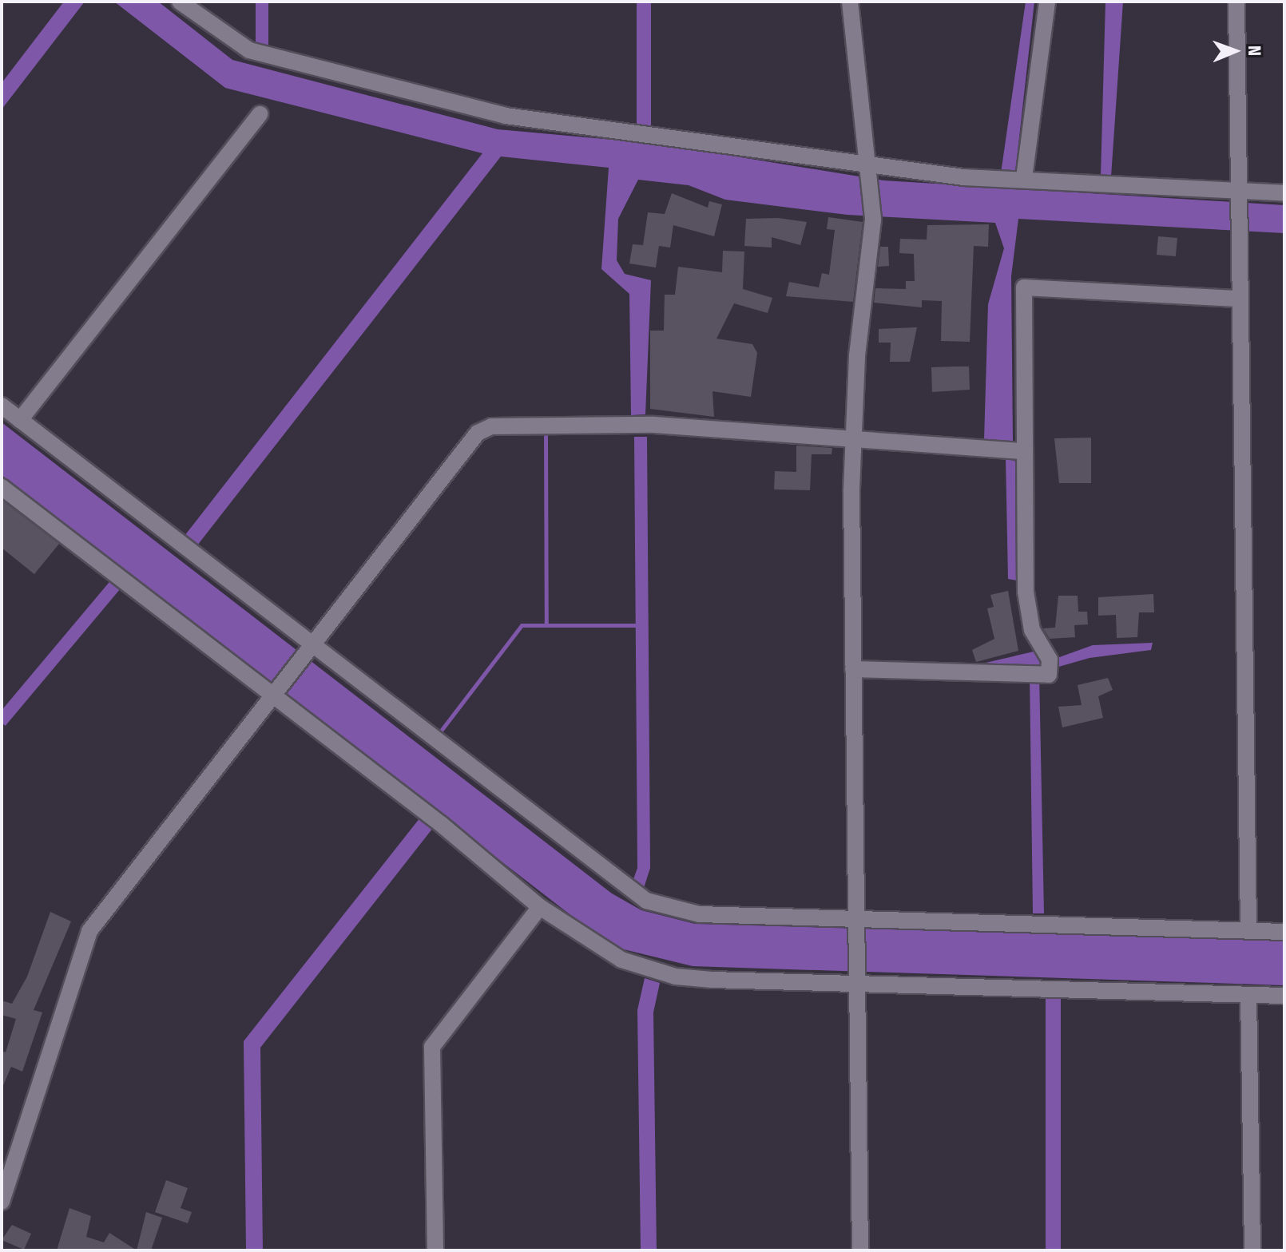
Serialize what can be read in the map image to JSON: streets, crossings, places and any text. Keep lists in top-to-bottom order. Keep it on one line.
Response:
{"north":"right"}
